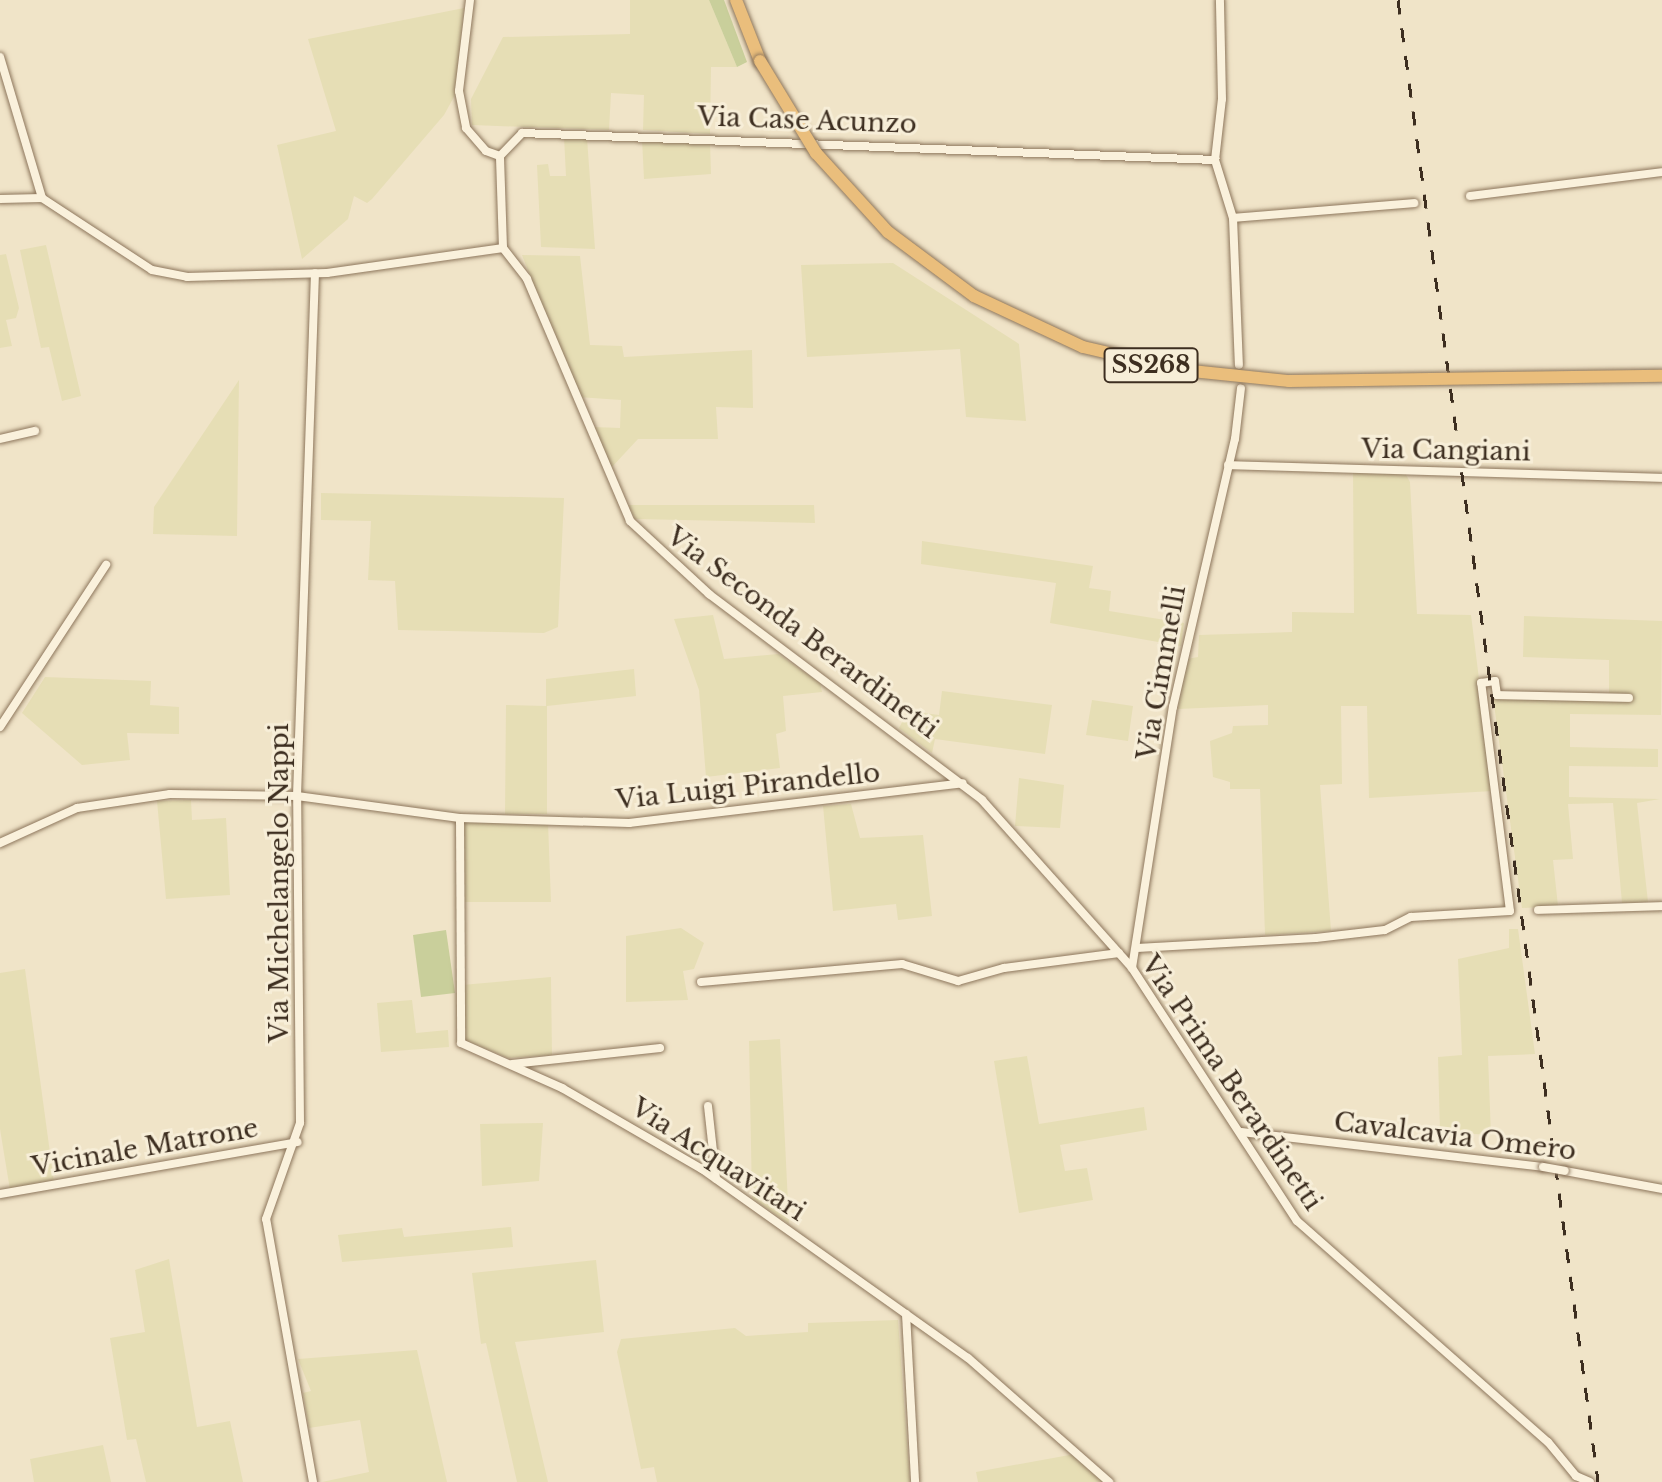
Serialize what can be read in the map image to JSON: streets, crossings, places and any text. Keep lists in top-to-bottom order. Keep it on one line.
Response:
{"streets":{"highway":["SS268"],"street":["Via Case Acunzo","Via Cangiani","Via Seconda Berardinetti","Via Cimmelli","Via Luigi Pirandello","Via Michelangelo Nappi","Via Prima Berardinetti","Cavalcavia Omero","Vicinale Matrone","Via Acquavitari"]},"crossings":[["Via Cangiani","Via Cimmelli"],["Via Seconda Berardinetti","Via Luigi Pirandello"],["Via Seconda Berardinetti","Via Prima Berardinetti"],["Via Cimmelli","Via Prima Berardinetti"],["Via Luigi Pirandello","Via Michelangelo Nappi"],["Via Luigi Pirandello","Via Prima Berardinetti"],["Via Luigi Pirandello","Via Acquavitari"],["Via Michelangelo Nappi","Vicinale Matrone"],["Via Prima Berardinetti","Cavalcavia Omero"]]}
